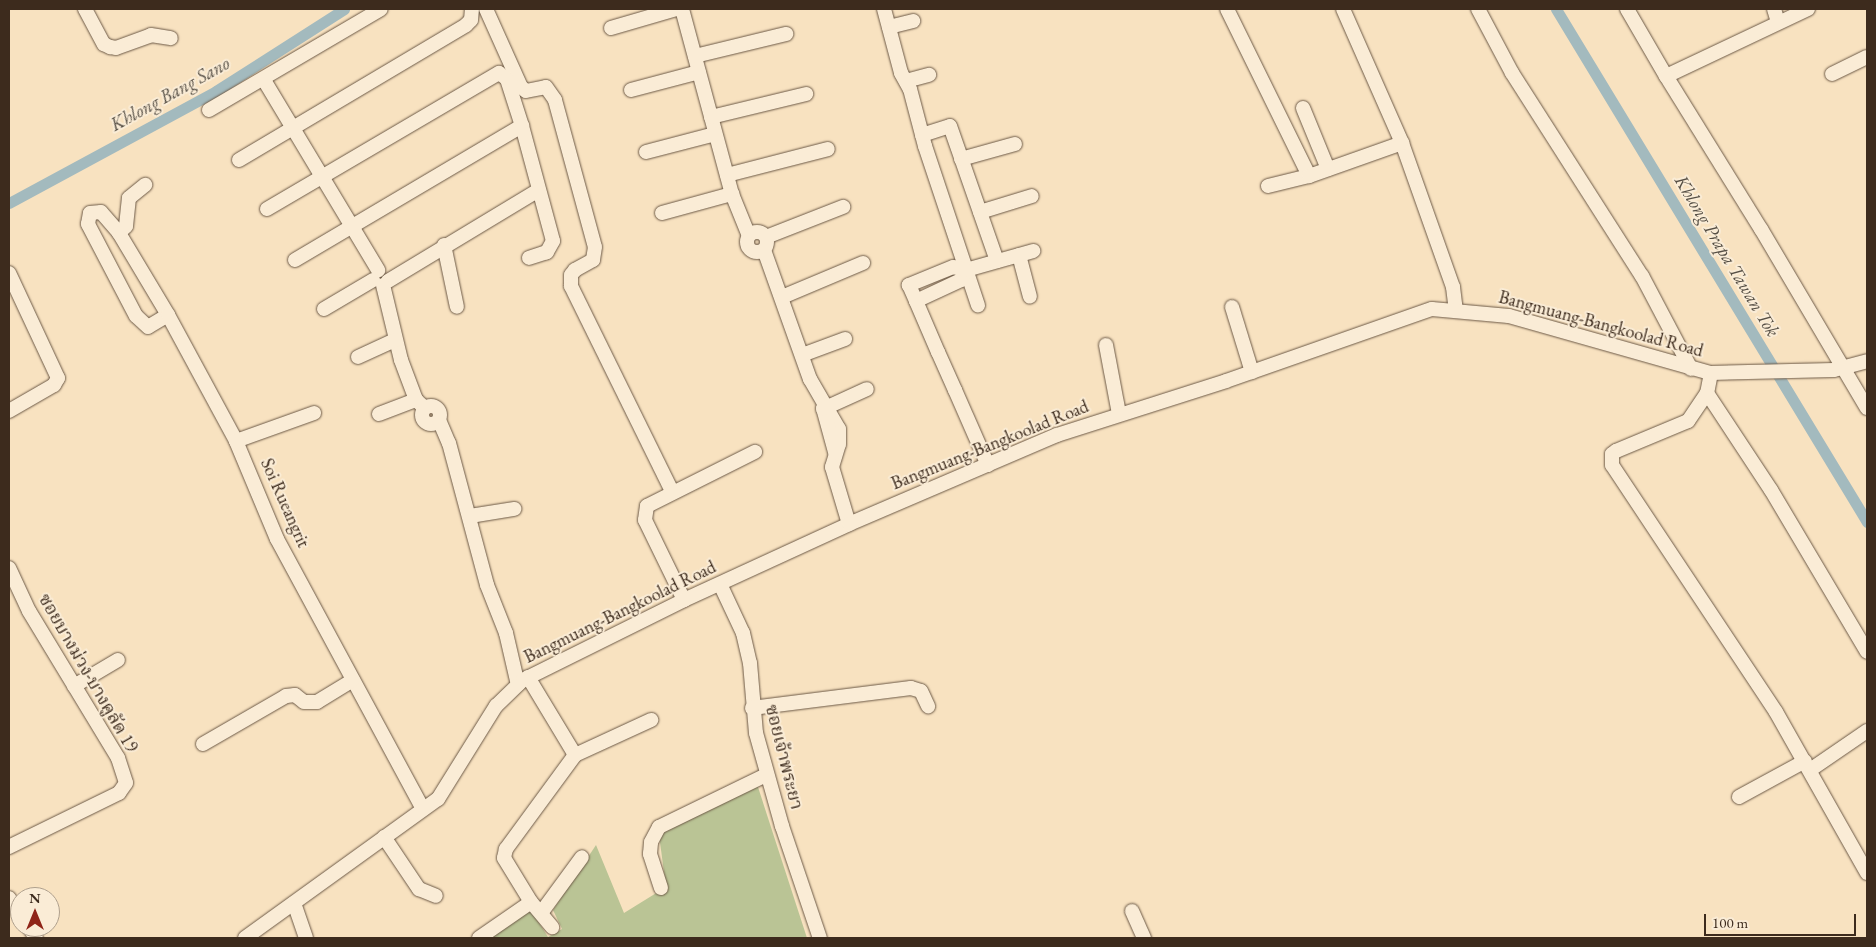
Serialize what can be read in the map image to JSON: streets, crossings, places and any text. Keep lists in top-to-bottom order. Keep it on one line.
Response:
{"streets":{"street":["Bangmuang-Bangkoolad Road","Soi Rueangrit","ซอยบางม่วง-บางคูลัด 19","ซอยเจ้าพระยา"]},"crossings":[["Bangmuang-Bangkoolad Road","Soi Rueangrit"],["Bangmuang-Bangkoolad Road","ซอยเจ้าพระยา"]],"water":["Khlong Bang Sano","Khlong Prapa Tawan Tok"],"scale_bar":"100 m","north":"top"}
